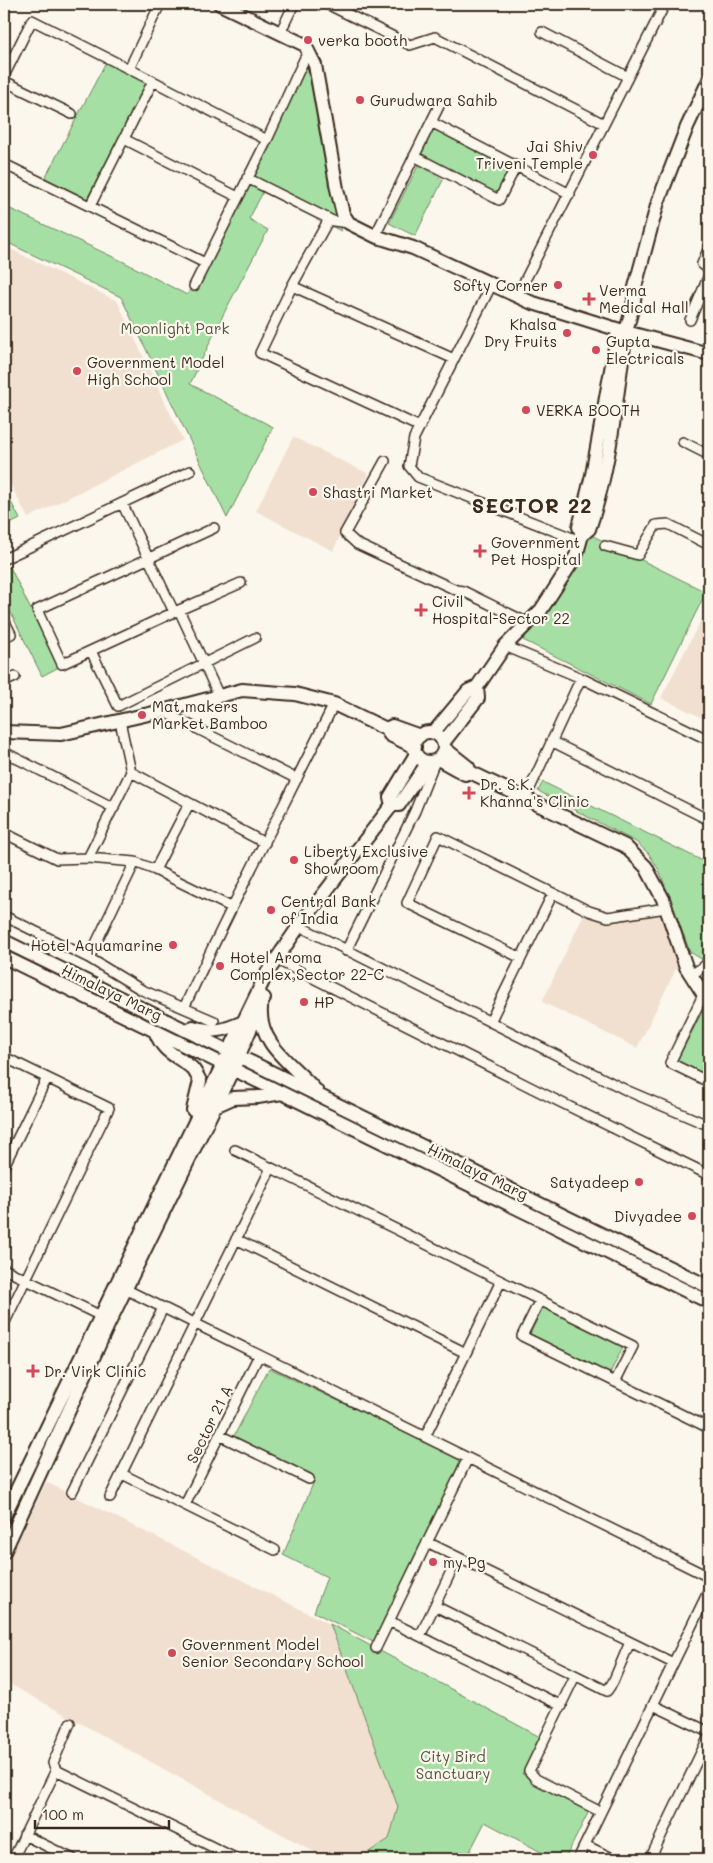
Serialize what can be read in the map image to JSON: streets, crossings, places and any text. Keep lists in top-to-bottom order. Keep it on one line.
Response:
{"streets":{"street":["Himalaya Marg","Sector 21 A"]},"districts":["SECTOR 22"],"parks":["Moonlight Park","City Bird Sanctuary"],"places":{"other":["verka booth","Gurudwara Sahib","Jai Shiv Triveni Temple","Softy Corner","Khalsa Dry Fruits","Gupta Electricals","Government Model High School","VERKA BOOTH","Shastri Market","Mat makers Market Bamboo","Liberty Exclusive Showroom","Central Bank of India","Hotel Aquamarine","Hotel Aroma Complex,Sector 22-C","HP","Satyadeep","Divyadee","my Pg","Government Model Senior Secondary School"],"health":["Verma Medical Hall","Government Pet Hospital","Civil Hospital-Sector 22","Dr. S.K. Khanna's Clinic","Dr. Virk Clinic"]},"scale_bar":"100 m"}
